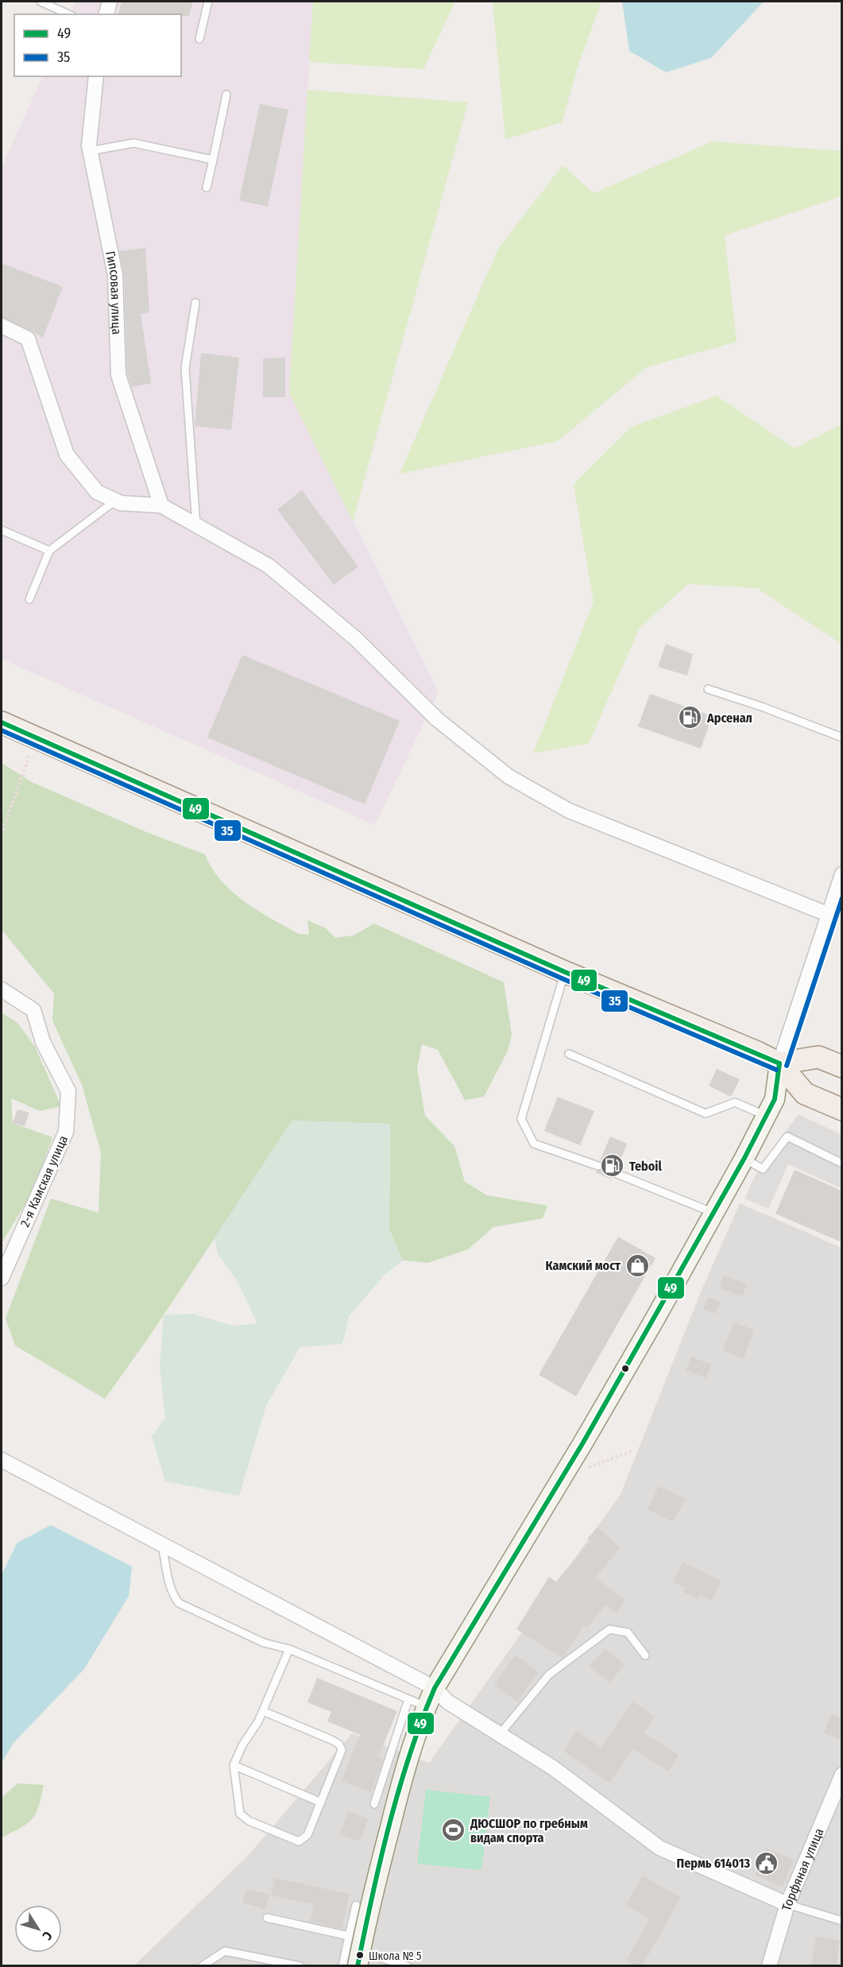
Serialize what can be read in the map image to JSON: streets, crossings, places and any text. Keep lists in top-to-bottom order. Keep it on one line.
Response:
{"streets":{"street":["Гипсовая улица","2-я Камская улица","Торфяная улица"]},"places":{"fuel station":["Арсенал","Teboil"],"shop":["Камский мост"],"sports":["ДЮСШОР по гребным видам спорта"],"public building":["Пермь 614013"],"other":["Школа № 5"]},"lines":["transit line 49","transit line 35"],"legend":["49","35"],"north":"bottom right"}
